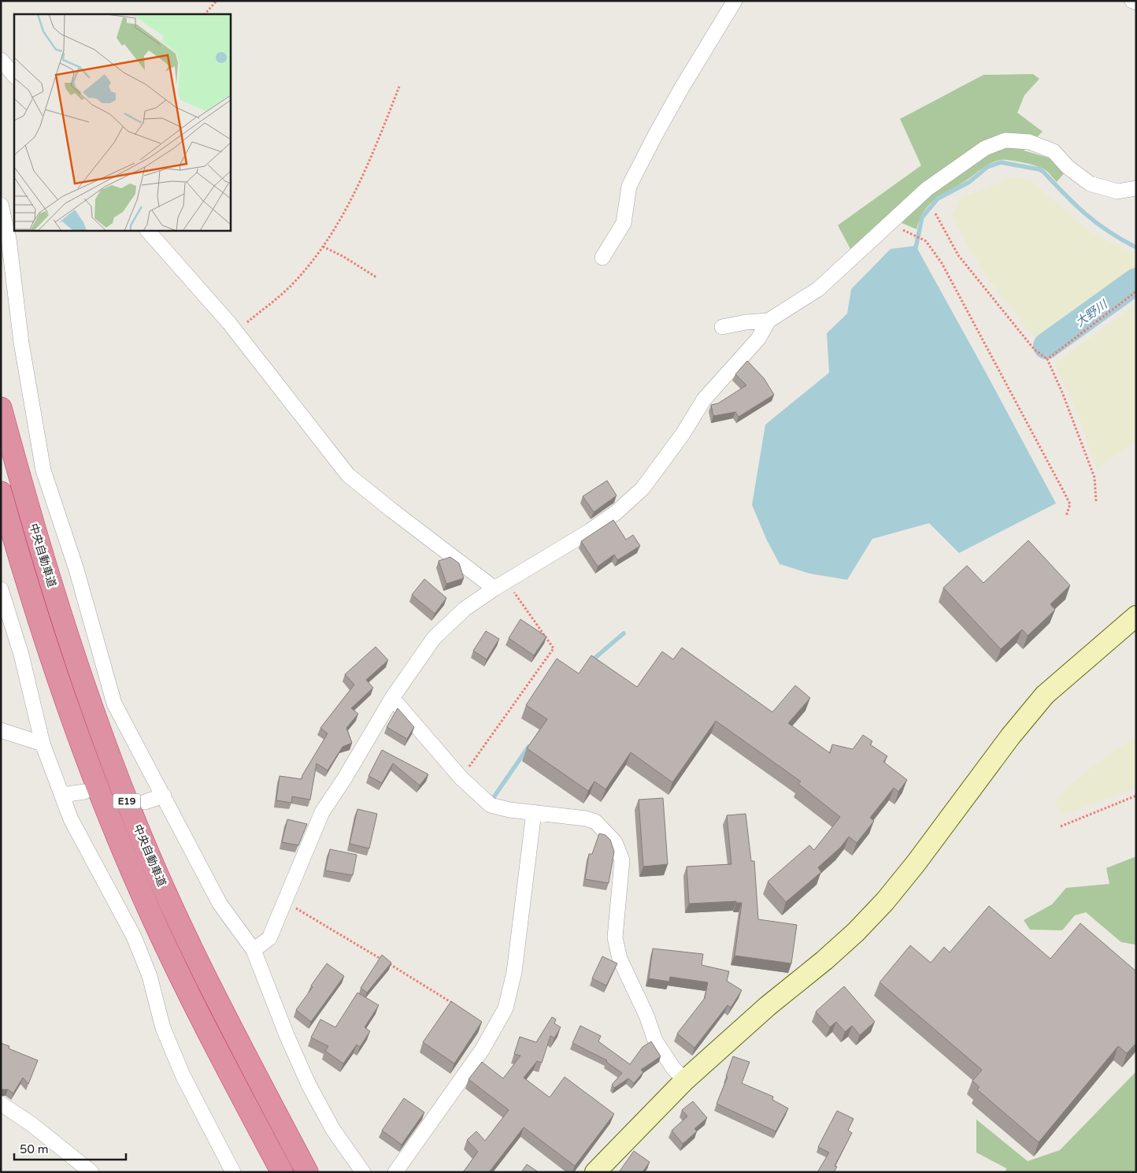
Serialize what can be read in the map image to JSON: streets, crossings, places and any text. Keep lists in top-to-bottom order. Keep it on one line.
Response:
{"streets":{"highway":["中央自動車道","E19"]},"water":["大野川"],"scale_bar":"50 m"}
